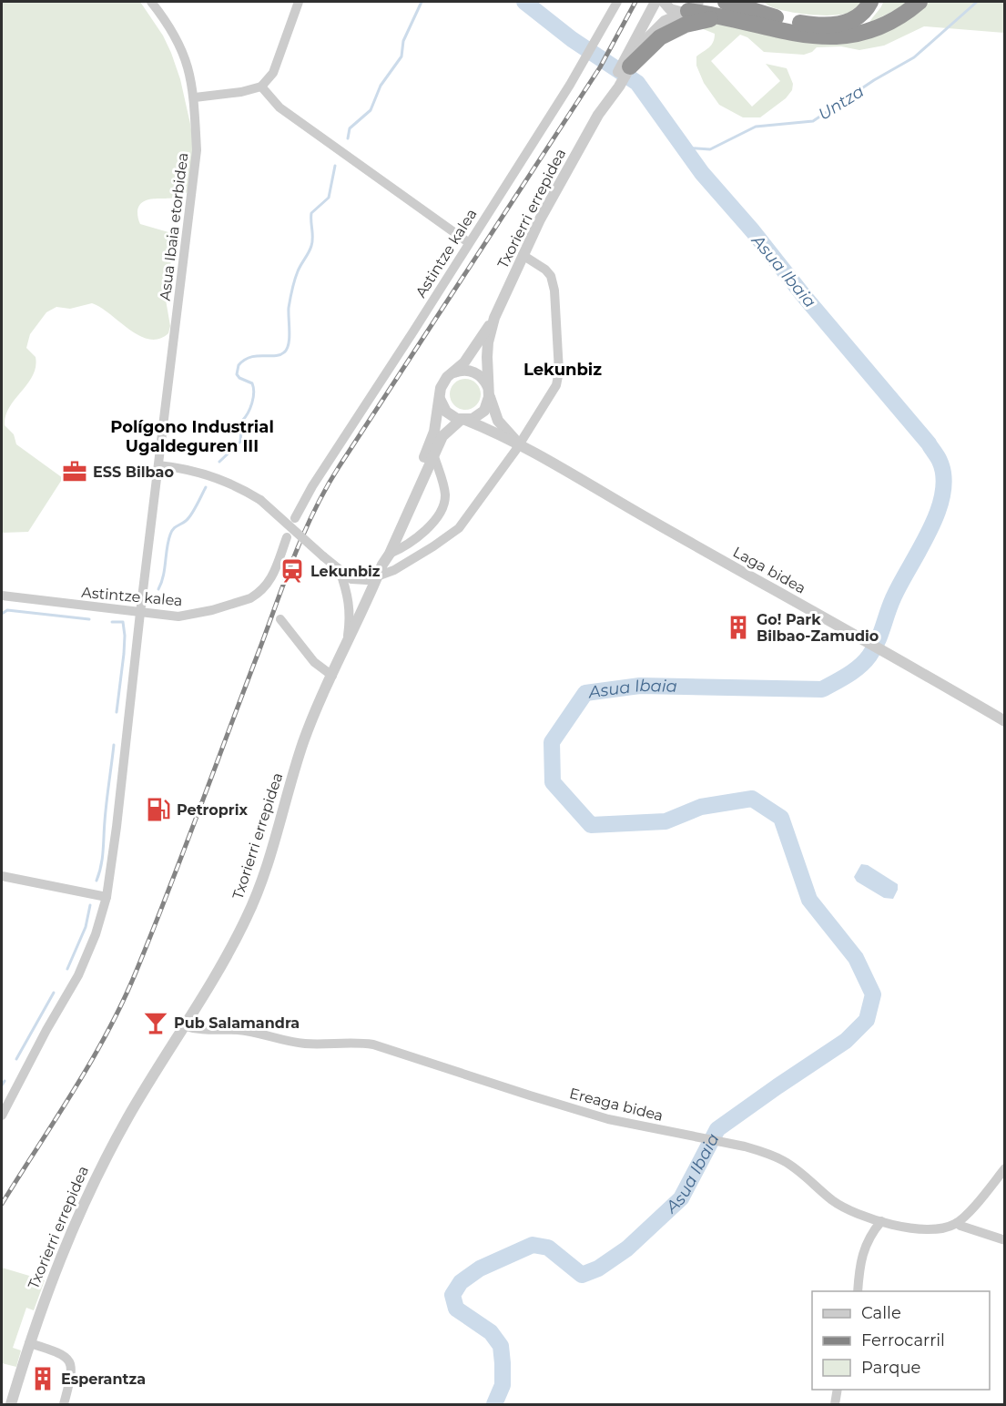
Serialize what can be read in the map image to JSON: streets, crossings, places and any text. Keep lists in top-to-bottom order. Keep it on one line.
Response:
{"streets":{"street":["Txorierri errepidea","Asua Ibaia etorbidea","Astintze kalea","Laga bidea","Ereaga bidea"]},"crossings":[["Txorierri errepidea","Laga bidea"],["Txorierri errepidea","Ereaga bidea"],["Asua Ibaia etorbidea","Astintze kalea"]],"districts":["Lekunbiz","Polígono Industrial Ugaldeguren III"],"water":["Untza","Asua Ibaia"],"places":{"office":["ESS Bilbao"],"station":["Lekunbiz"],"building":["Go! Park Bilbao-Zamudio","Esperantza"],"fuel station":["Petroprix"],"bar":["Pub Salamandra"]},"legend":["Calle","Ferrocarril","Parque"]}
